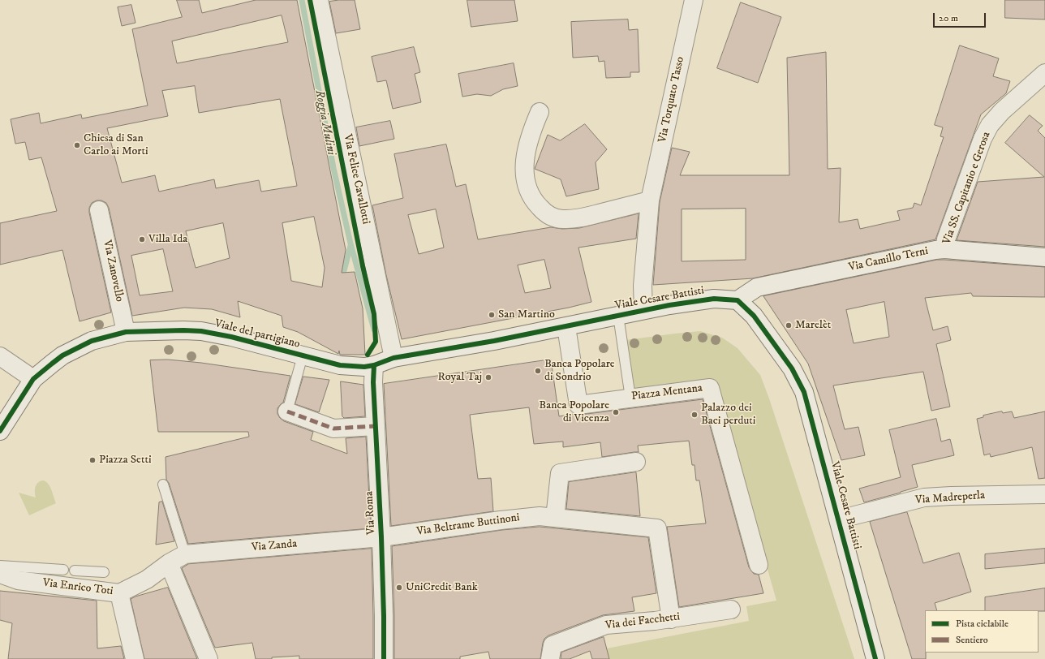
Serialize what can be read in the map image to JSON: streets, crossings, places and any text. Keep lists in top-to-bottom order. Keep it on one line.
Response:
{"streets":{"street":["Via Torquato Tasso","Via Felice Cavallotti","Via SS. Capitanio e Gerosa","Via Camillo Terni","Via Zanovello","Viale Cesare Battisti","Viale del partigiano","Piazza Mentana","Via Madreperla","Via Roma","Via Beltrame Buttinoni","Via Zanda","Via Enrico Toti","Via dei Facchetti"]},"crossings":[["Via Torquato Tasso","Viale Cesare Battisti"],["Via Felice Cavallotti","Viale Cesare Battisti"],["Via Felice Cavallotti","Viale del partigiano"],["Via SS. Capitanio e Gerosa","Via Camillo Terni"],["Via Camillo Terni","Viale Cesare Battisti"],["Via Zanovello","Viale del partigiano"],["Viale Cesare Battisti","Viale del partigiano"],["Viale Cesare Battisti","Piazza Mentana"],["Viale Cesare Battisti","Via Madreperla"],["Viale del partigiano","Via Roma"],["Via Roma","Via Beltrame Buttinoni"],["Via Roma","Via Zanda"],["Via Beltrame Buttinoni","Via Zanda"],["Via Beltrame Buttinoni","Via dei Facchetti"],["Via Zanda","Via Enrico Toti"]],"water":["Roggia Mulini"],"places":["Chiesa di San Carlo ai Morti","Villa Ida","San Martino","Marelèt","Banca Popolare di Sondrio","Royal Taj","Banca Popolare di Vicenza","Palazzo dei Baci perduti","Piazza Setti","UniCredit Bank"],"legend":["Pista ciclabile","Sentiero"],"scale_bar":"20 m"}
